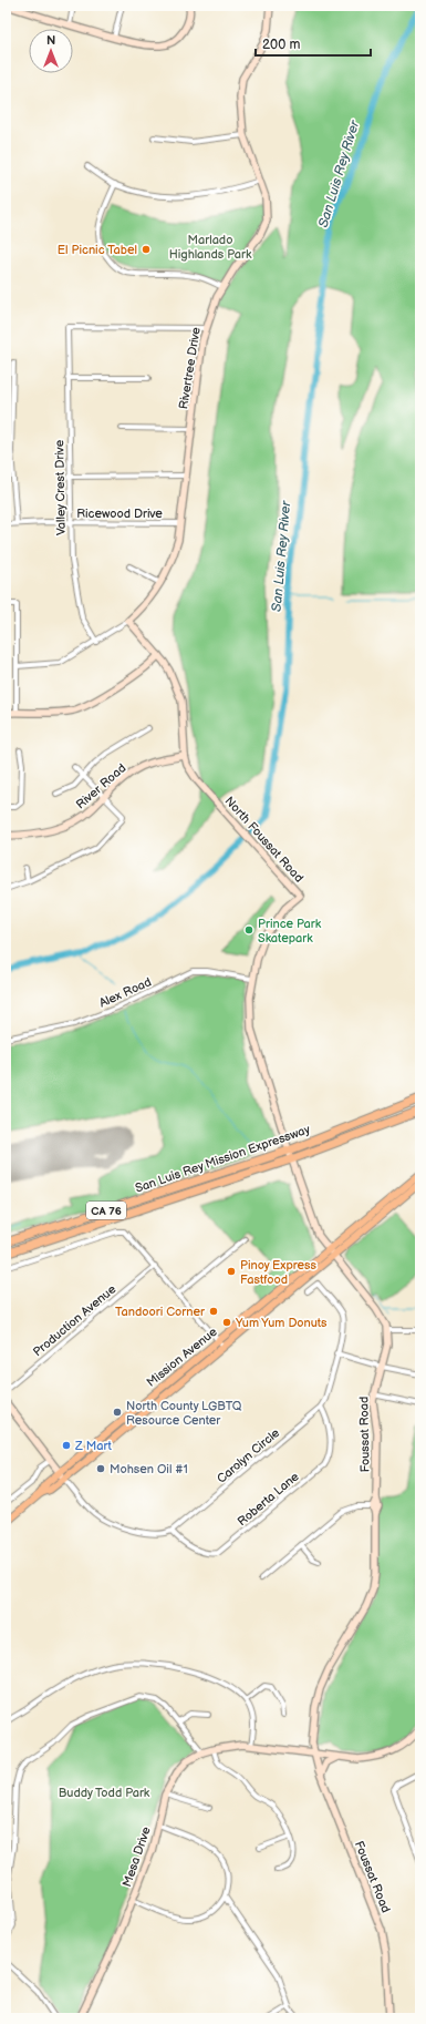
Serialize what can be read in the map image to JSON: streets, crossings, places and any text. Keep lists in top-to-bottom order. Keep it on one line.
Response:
{"streets":{"highway":["San Luis Rey Mission Expressway","CA 76"],"main road":["Rivertree Drive","River Road","North Foussat Road","Mission Avenue","Foussat Road","Mesa Drive"],"street":["Valley Crest Drive","Ricewood Drive","Alex Road","Production Avenue","Carolyn Circle","Roberta Lane"]},"crossings":[["Rivertree Drive","Valley Crest Drive"],["Rivertree Drive","Ricewood Drive"],["Rivertree Drive","North Foussat Road"],["Valley Crest Drive","Ricewood Drive"],["River Road","North Foussat Road"],["North Foussat Road","Alex Road"],["North Foussat Road","San Luis Rey Mission Expressway"],["North Foussat Road","Mission Avenue"],["North Foussat Road","Foussat Road"],["Mission Avenue","Foussat Road"],["Foussat Road","Mesa Drive"],["Carolyn Circle","Roberta Lane"]],"water":["San Luis Rey River"],"parks":["Marlado Highlands Park","Buddy Todd Park"],"places":["El Picnic Tabel","Prince Park Skatepark","Pinoy Express Fastfood","Tandoori Corner","Yum Yum Donuts","North County LGBTQ Resource Center","Z Mart","Mohsen Oil #1"],"scale_bar":"200 m","north":"top"}
